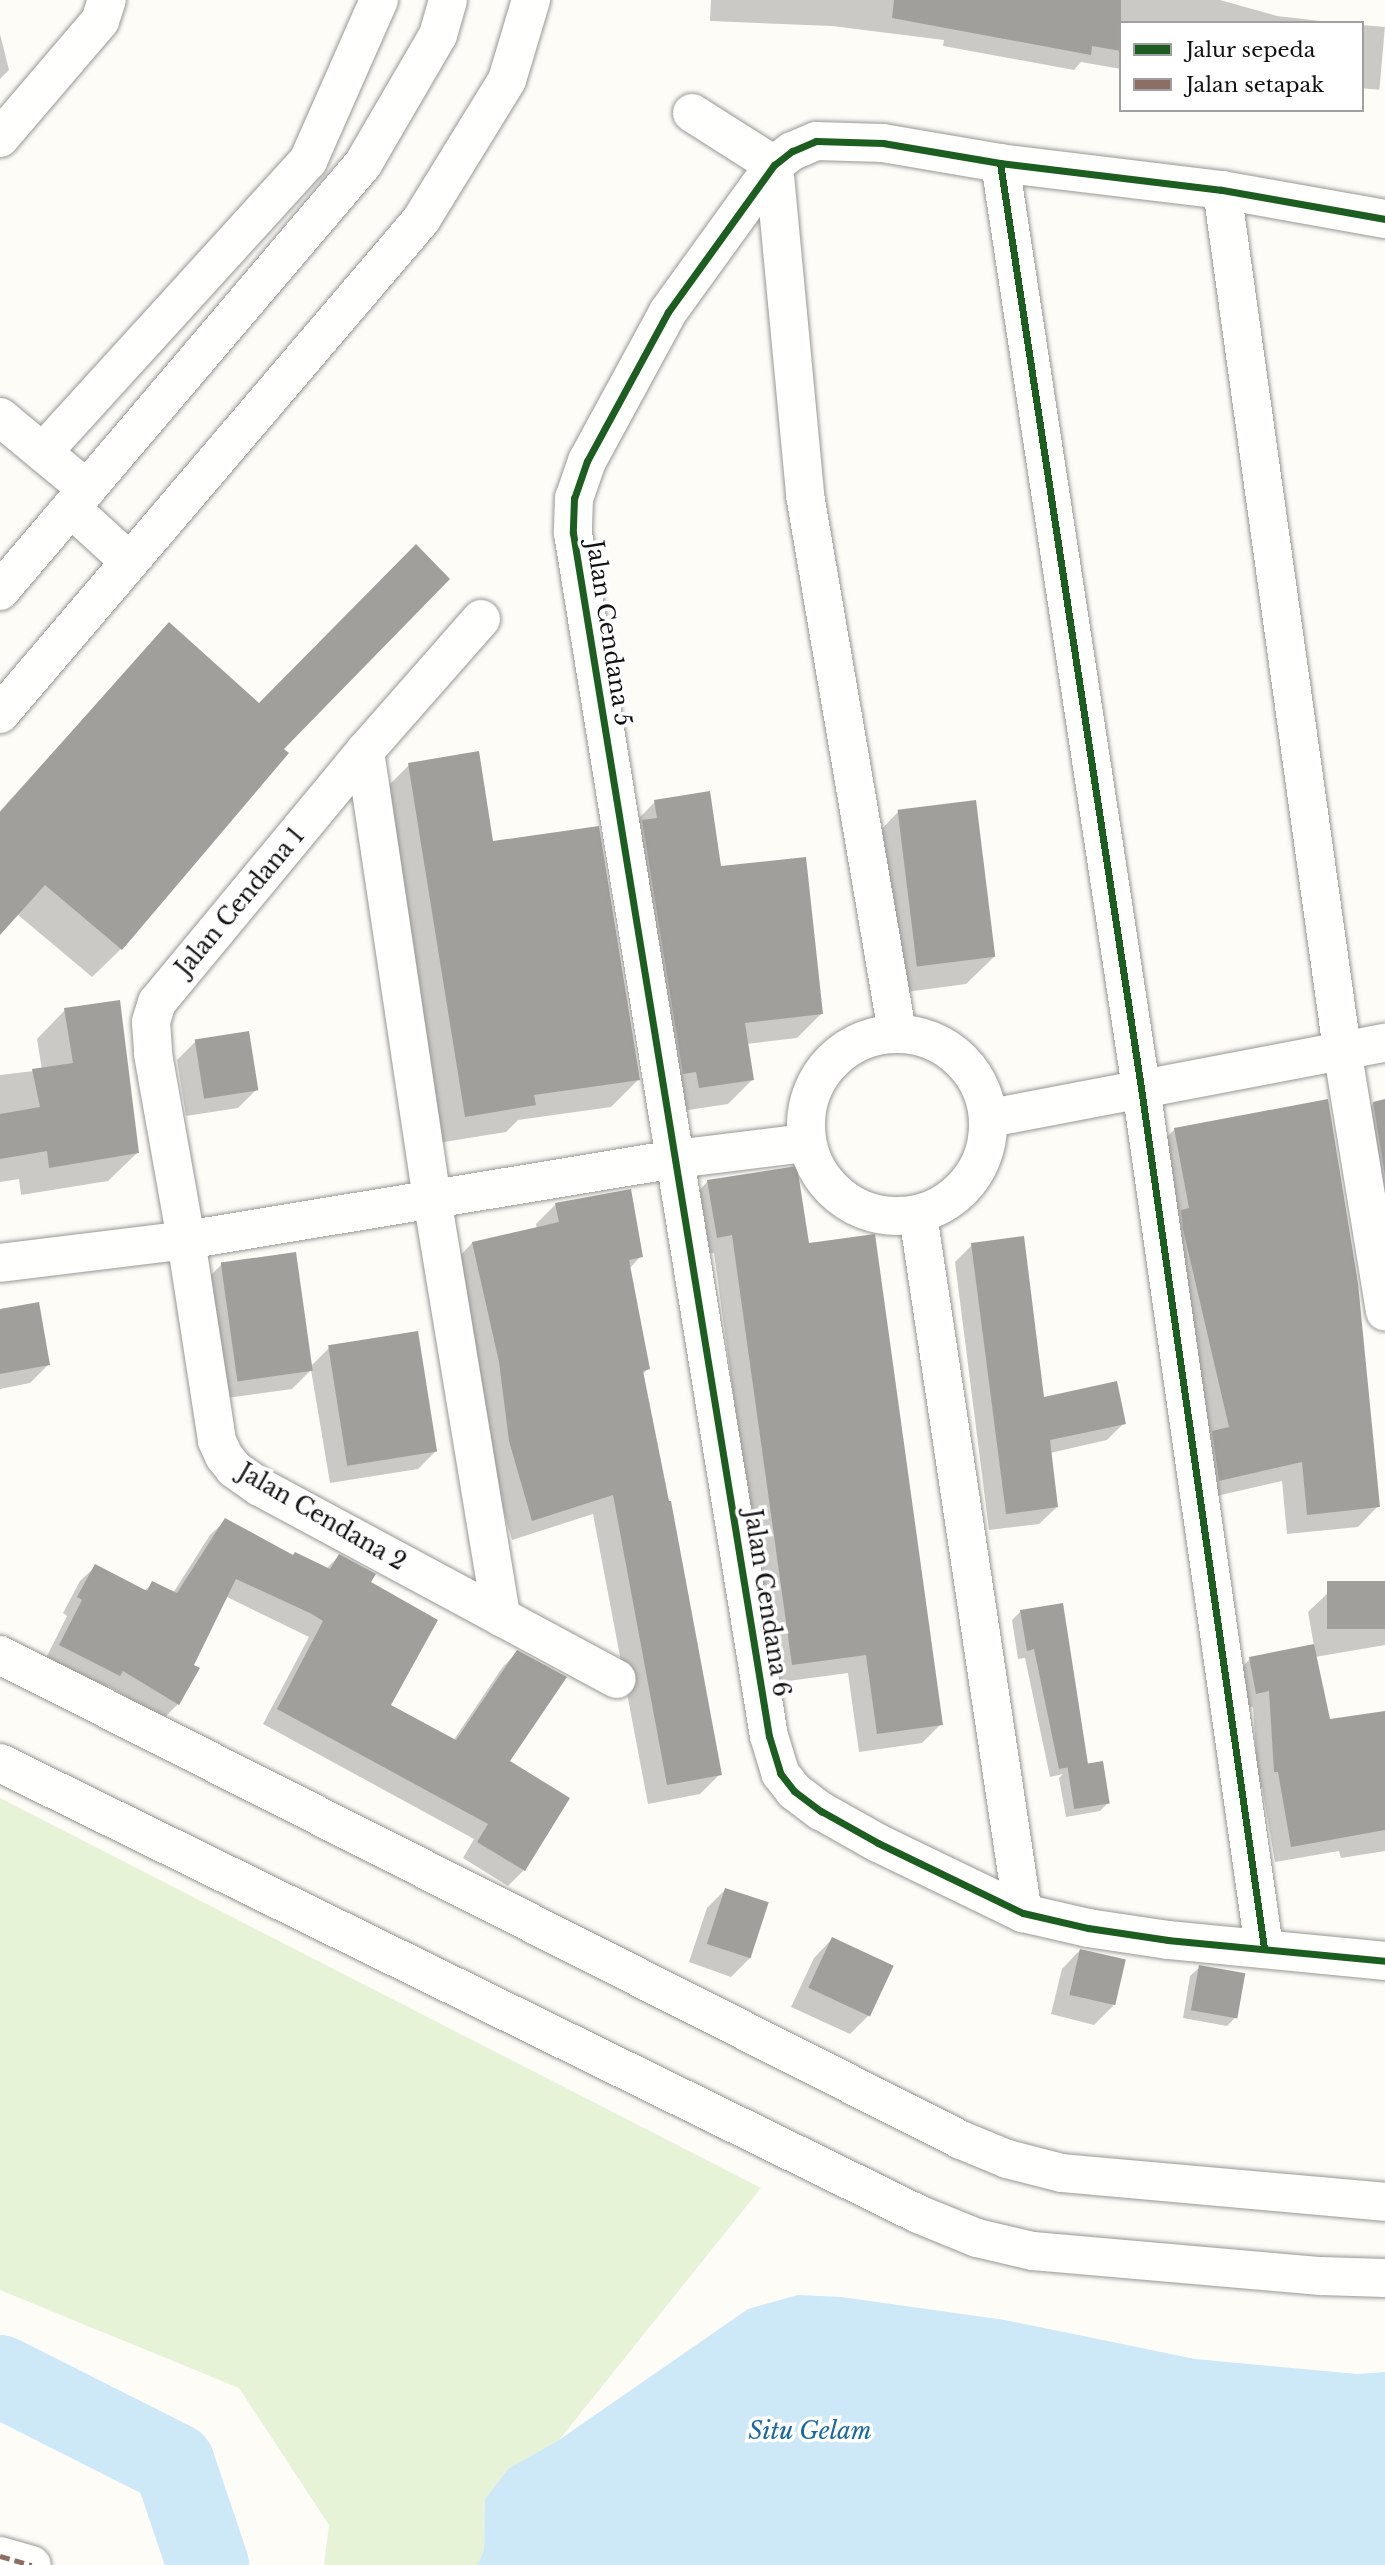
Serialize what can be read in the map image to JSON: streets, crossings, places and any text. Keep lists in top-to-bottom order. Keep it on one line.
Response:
{"streets":{"street":["Jalan Cendana 5","Jalan Cendana 1","Jalan Cendana 2","Jalan Cendana 6"]},"crossings":[["Jalan Cendana 5","Jalan Cendana 6"],["Jalan Cendana 1","Jalan Cendana 2"]],"water":["Situ Gelam"],"legend":["Jalur sepeda","Jalan setapak"]}
